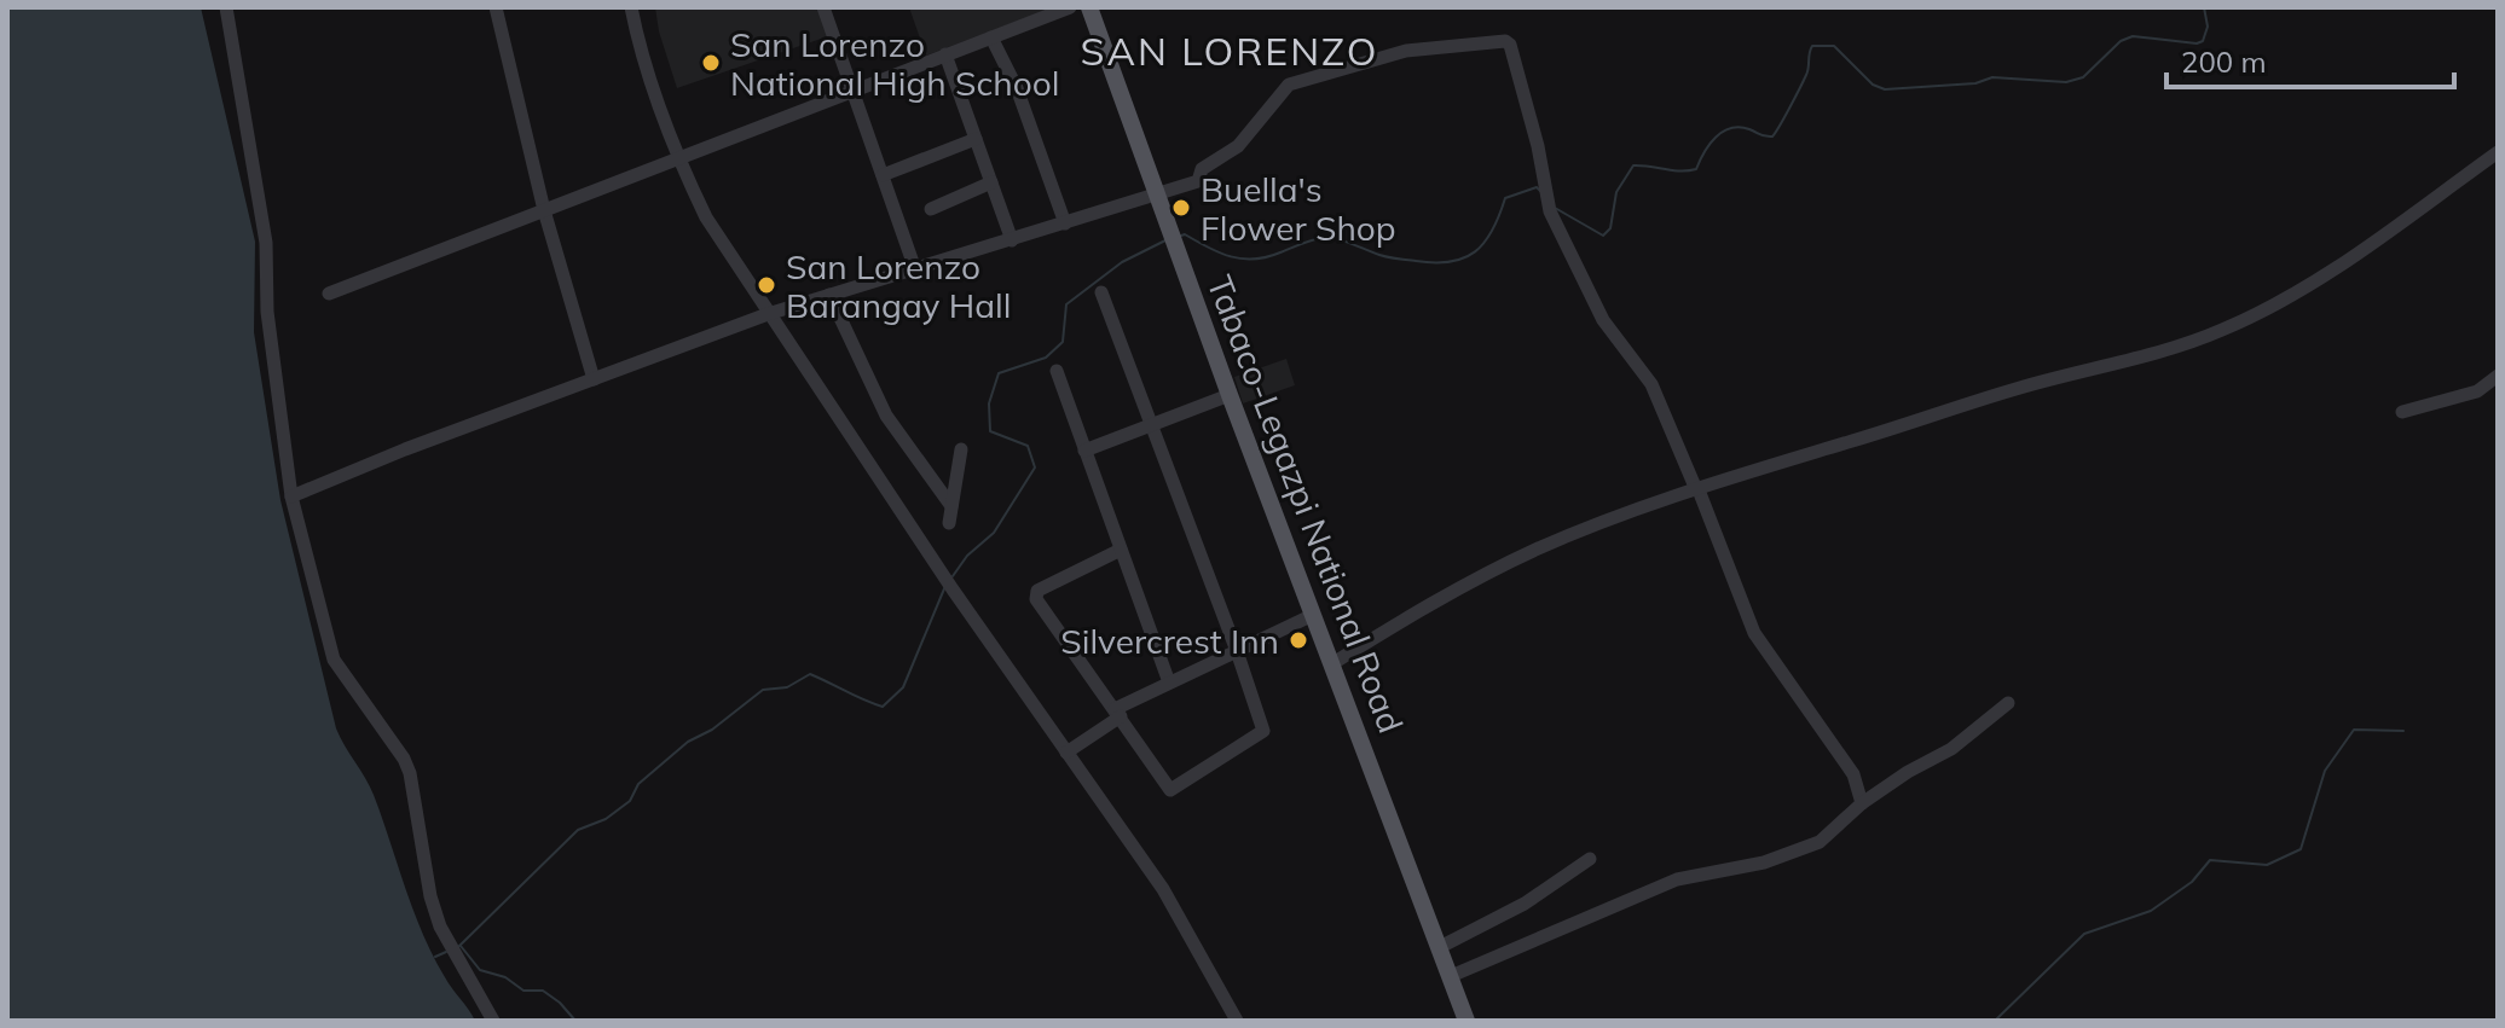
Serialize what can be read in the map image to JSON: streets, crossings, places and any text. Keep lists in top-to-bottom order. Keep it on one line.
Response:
{"streets":{"main road":["Tabaco-Legazpi National Road"]},"districts":["SAN LORENZO"],"places":["San Lorenzo National High School","Buella's Flower Shop","San Lorenzo Barangay Hall","Silvercrest Inn"],"scale_bar":"200 m"}
